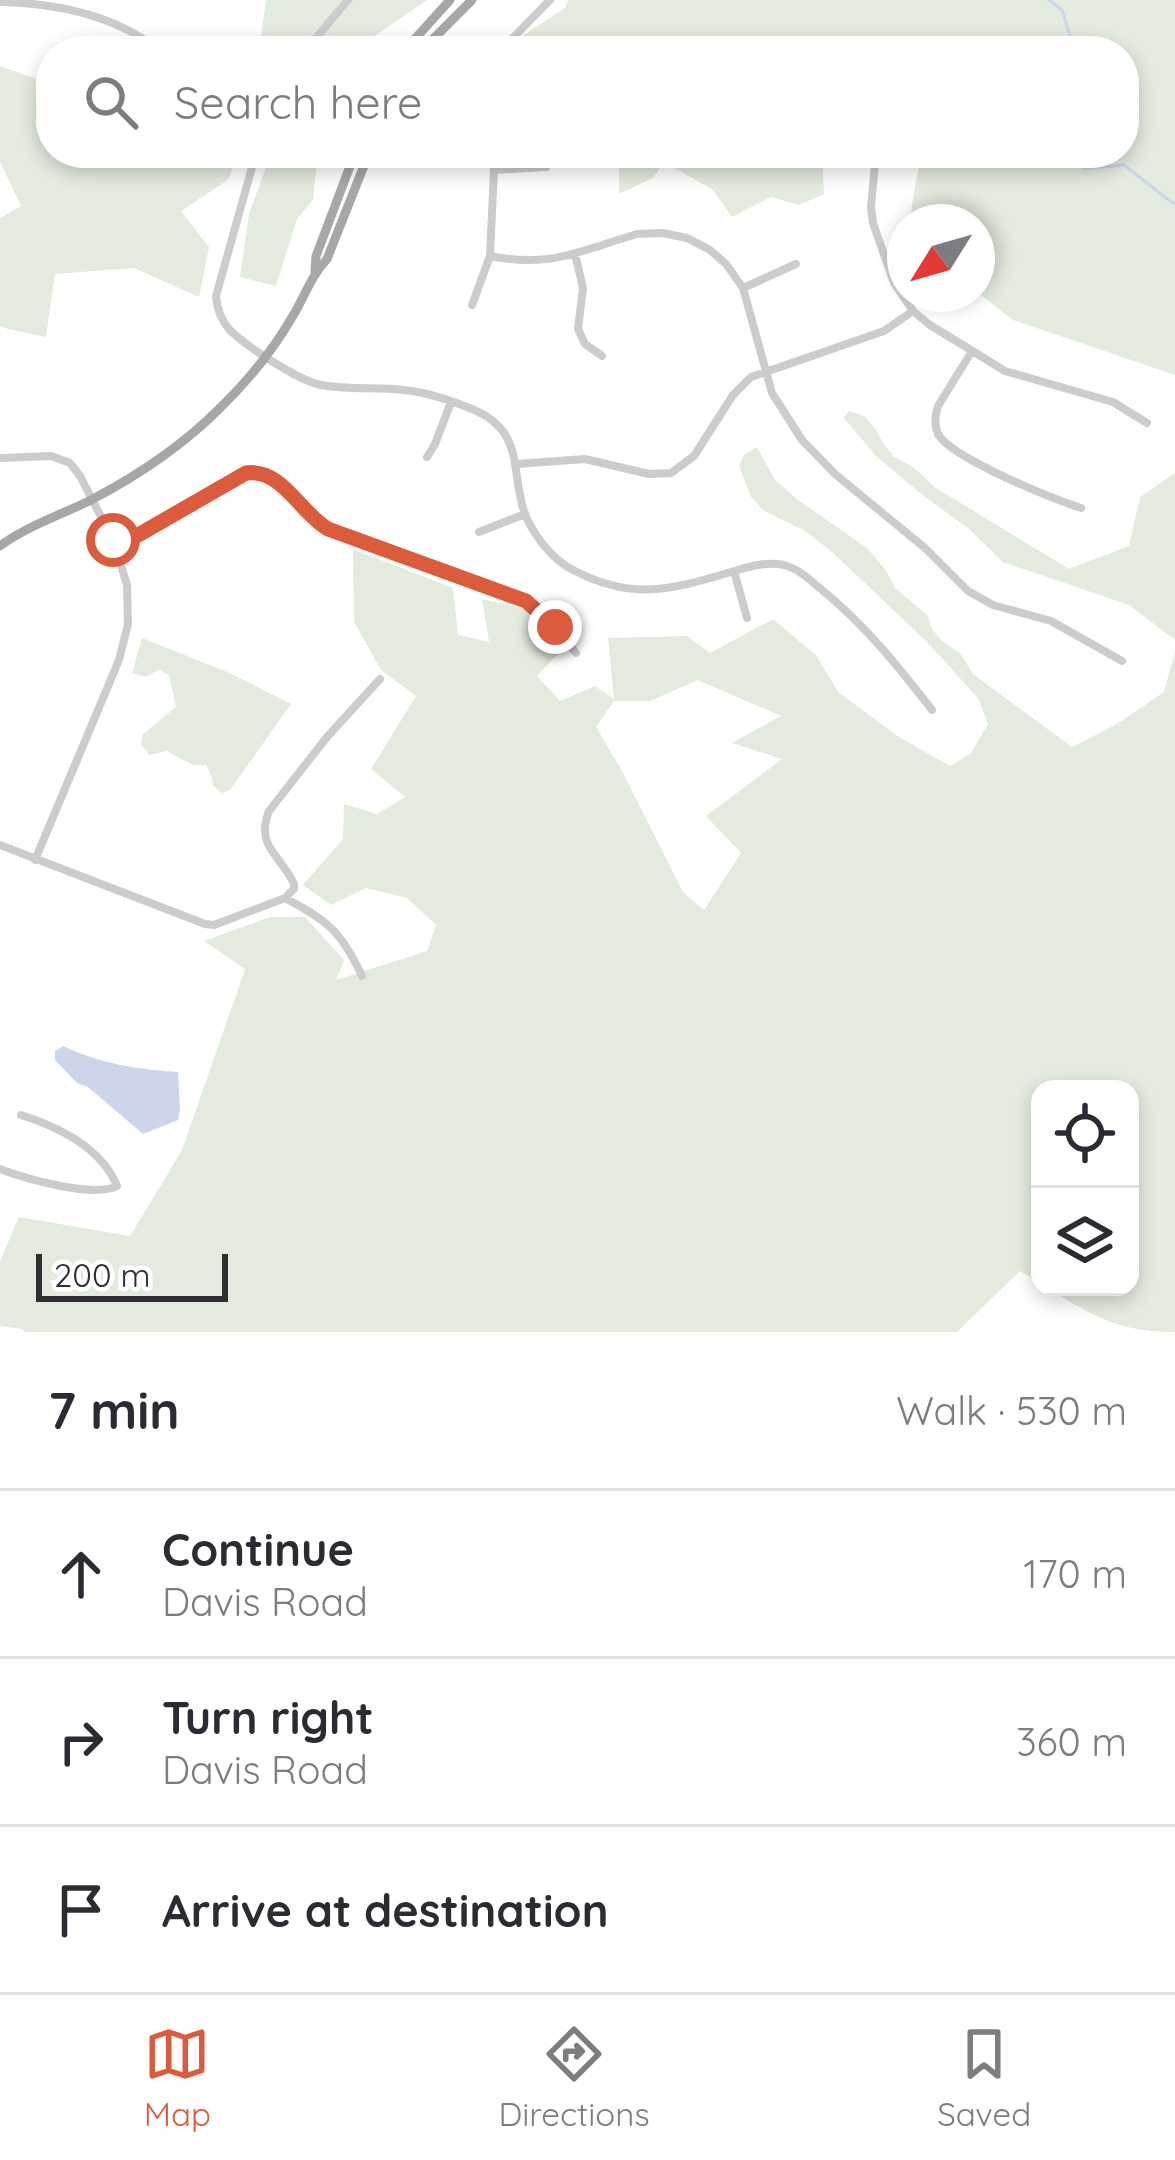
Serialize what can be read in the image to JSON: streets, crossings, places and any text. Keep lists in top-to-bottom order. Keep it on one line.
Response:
{"scale_bar":"200 m","north":"bottom left","page":{"search":"Search here","scale":"200 m","heading":["7 min","Walk · 530 m"],"list":[["Continue","Davis Road","170 m"],["Turn right","Davis Road","360 m"],"Arrive at destination"],"nav":["Map","Directions","Saved"]}}
